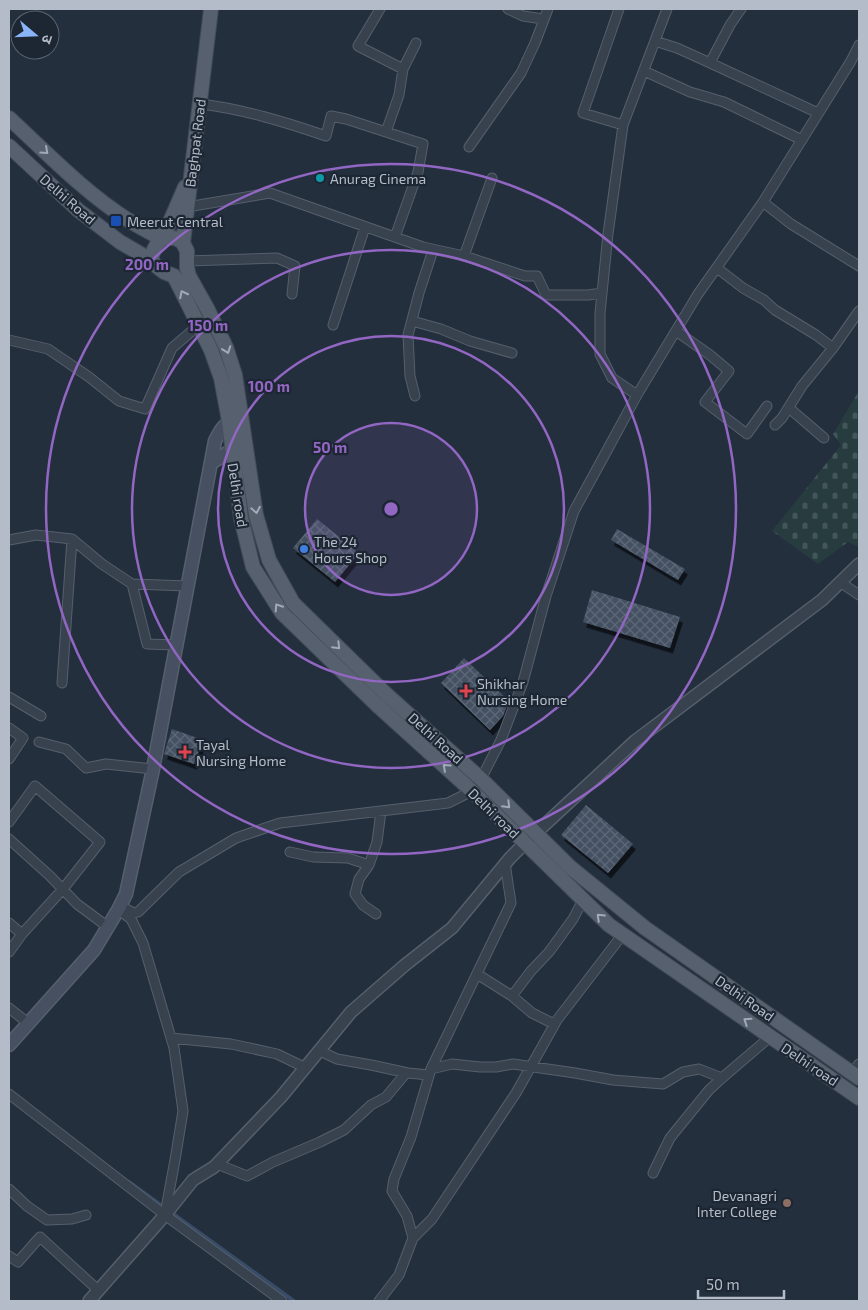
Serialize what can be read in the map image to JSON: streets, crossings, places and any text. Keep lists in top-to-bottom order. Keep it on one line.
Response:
{"streets":{"main road":["Baghpat Road","Delhi Road","Delhi road"]},"crossings":[["Baghpat Road","Delhi Road"],["Delhi Road","Delhi road"]],"one_way":["Delhi road"],"places":{"other":["Anurag Cinema","The 24 Hours Shop","Devanagri Inter College"],"transit":["Meerut Central"],"health":["Shikhar Nursing Home","Tayal Nursing Home"]},"scale_bar":"50 m","north":"right","rings":["200 m","150 m","100 m","50 m"]}
